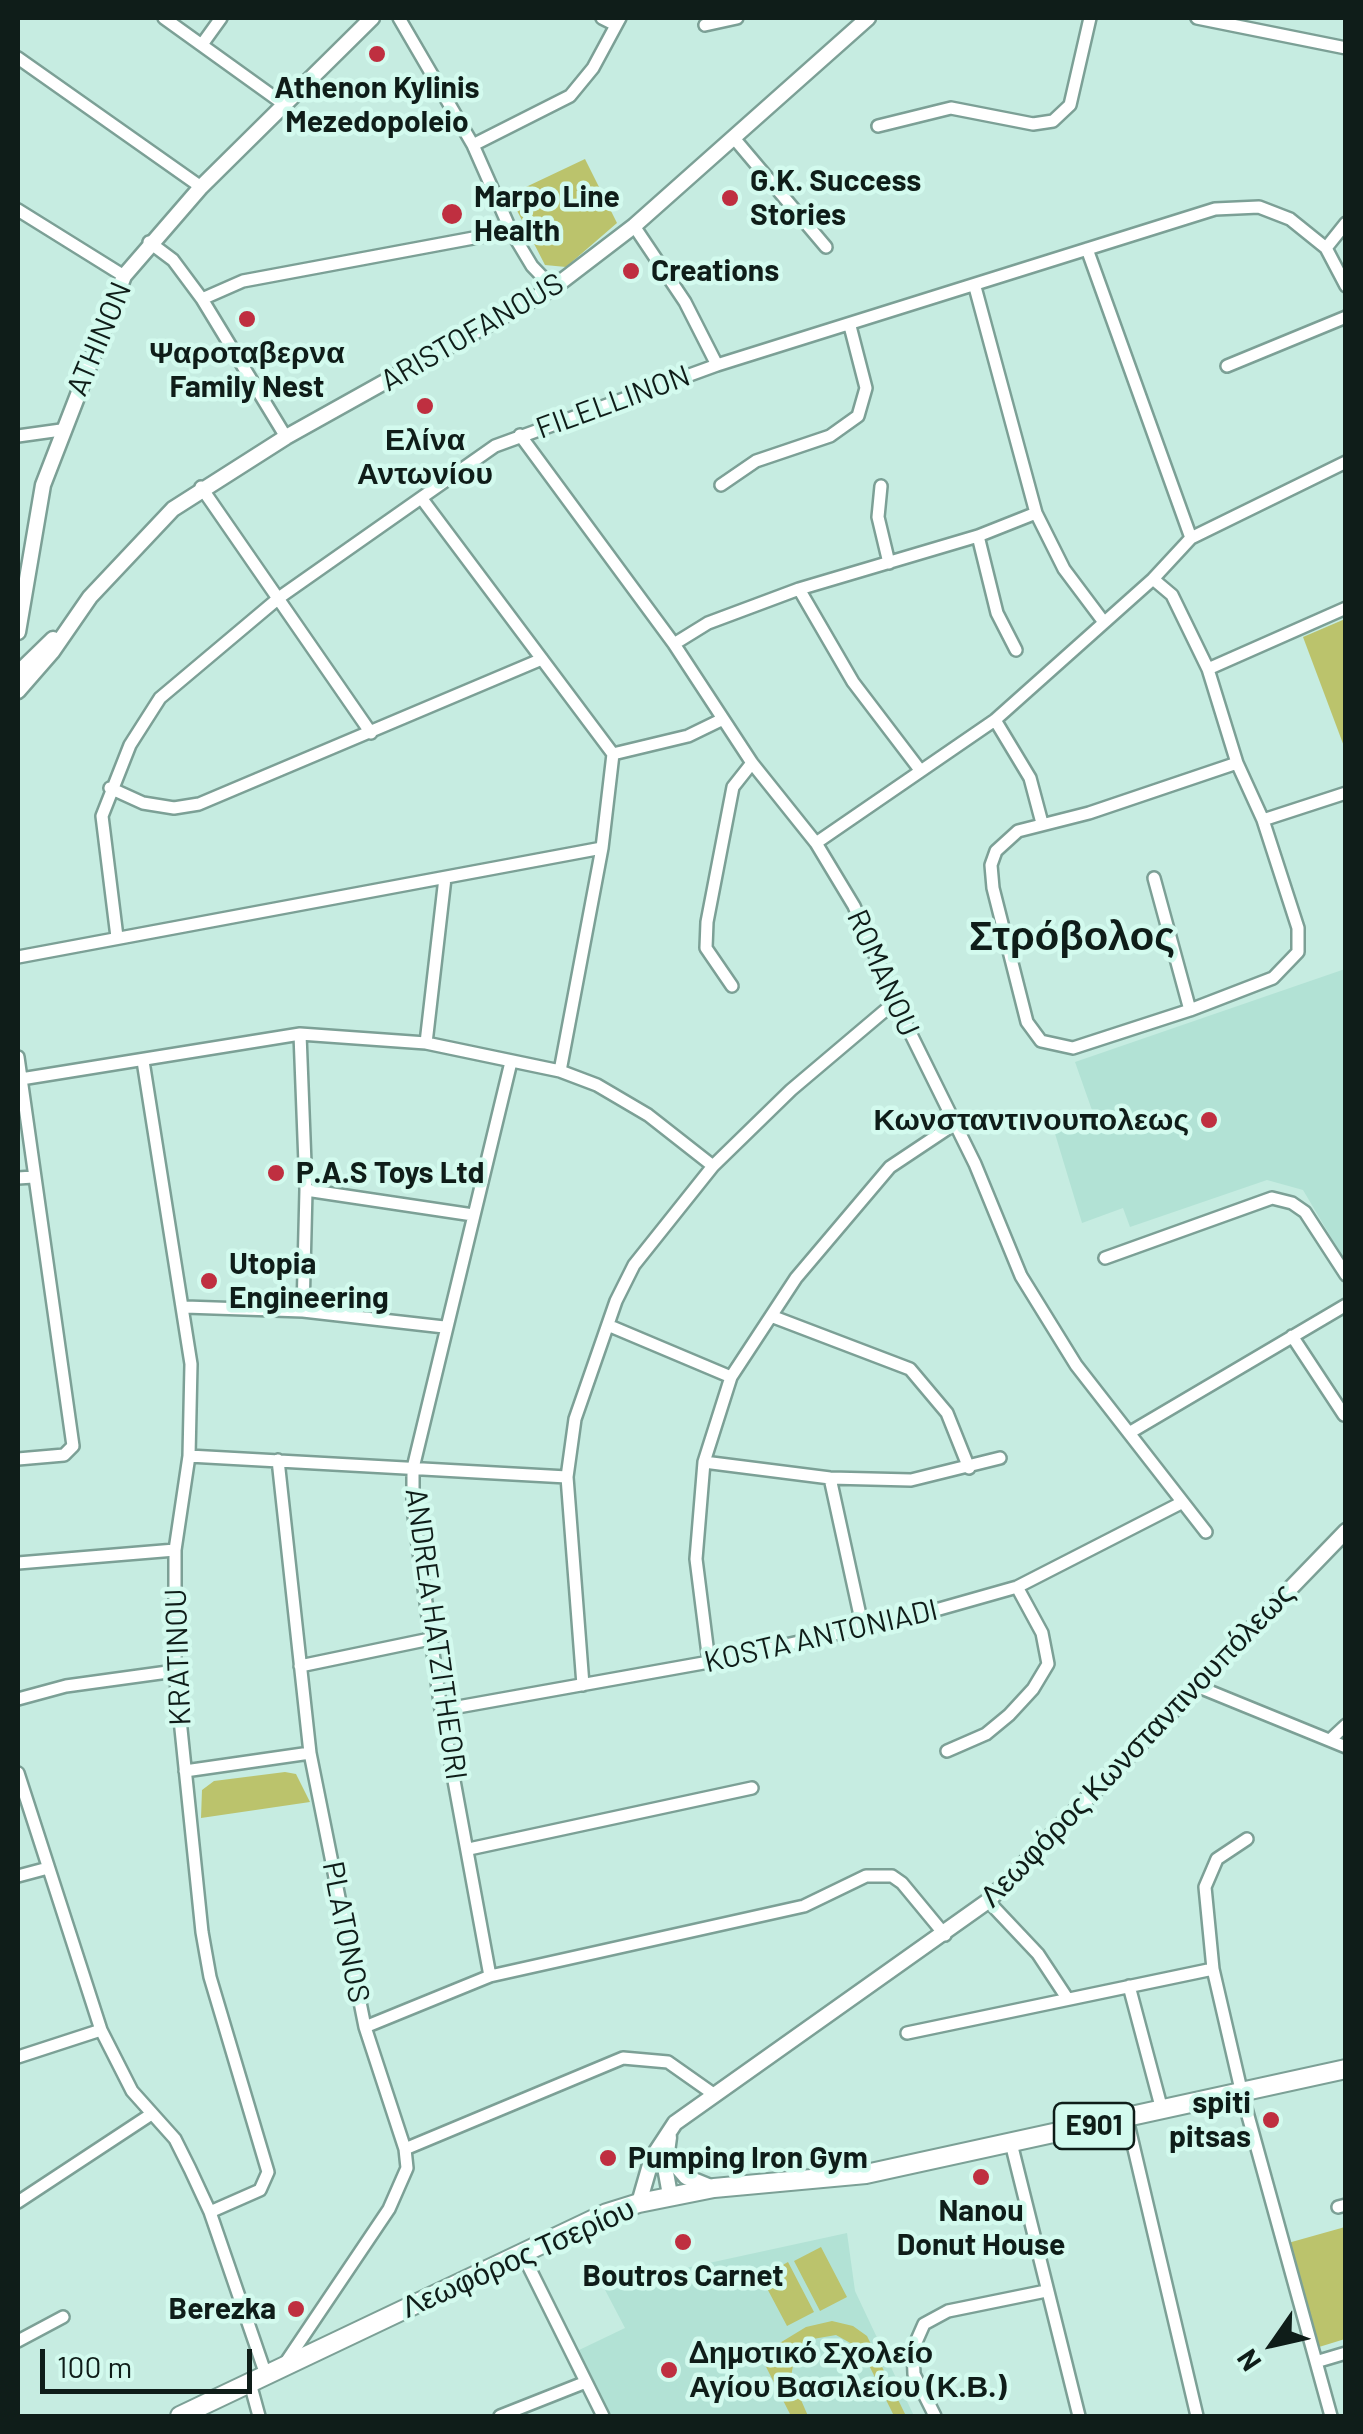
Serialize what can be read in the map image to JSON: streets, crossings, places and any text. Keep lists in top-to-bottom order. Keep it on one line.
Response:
{"streets":{"main road":["E901","Λεωφόρος Τσερίου"],"street":["ARISTOFANOUS","ATHINON","FILELLINON","ROMANOU","ANDREA HATZITHEORI","KOSTA ANTONIADI","KRATINOU","Λεωφόρος Κωνσταντινουπόλεως","PLATONOS"]},"crossings":[["FILELLINON","ROMANOU"],["ROMANOU","KOSTA ANTONIADI"],["ANDREA HATZITHEORI","KOSTA ANTONIADI"],["Λεωφόρος Κωνσταντινουπόλεως","Λεωφόρος Τσερίου"],["PLATONOS","Λεωφόρος Τσερίου"]],"districts":["Στρόβολος"],"places":["Athenon Kylinis Mezedopoleio","G.K. Success Stories","Marpo Line Health","Creations","Ψαροταβερνα Family Nest","Ελίνα Αντωνίου","Κωνσταντινουπολεως","P.A.S Toys Ltd","Utopia Engineering","spiti pitsas","Pumping Iron Gym","Nanou Donut House","Boutros Carnet","Berezka","Δημοτικό Σχολείο Αγίου Βασιλείου (Κ.Β.)"],"scale_bar":"100 m","north":"bottom left"}
